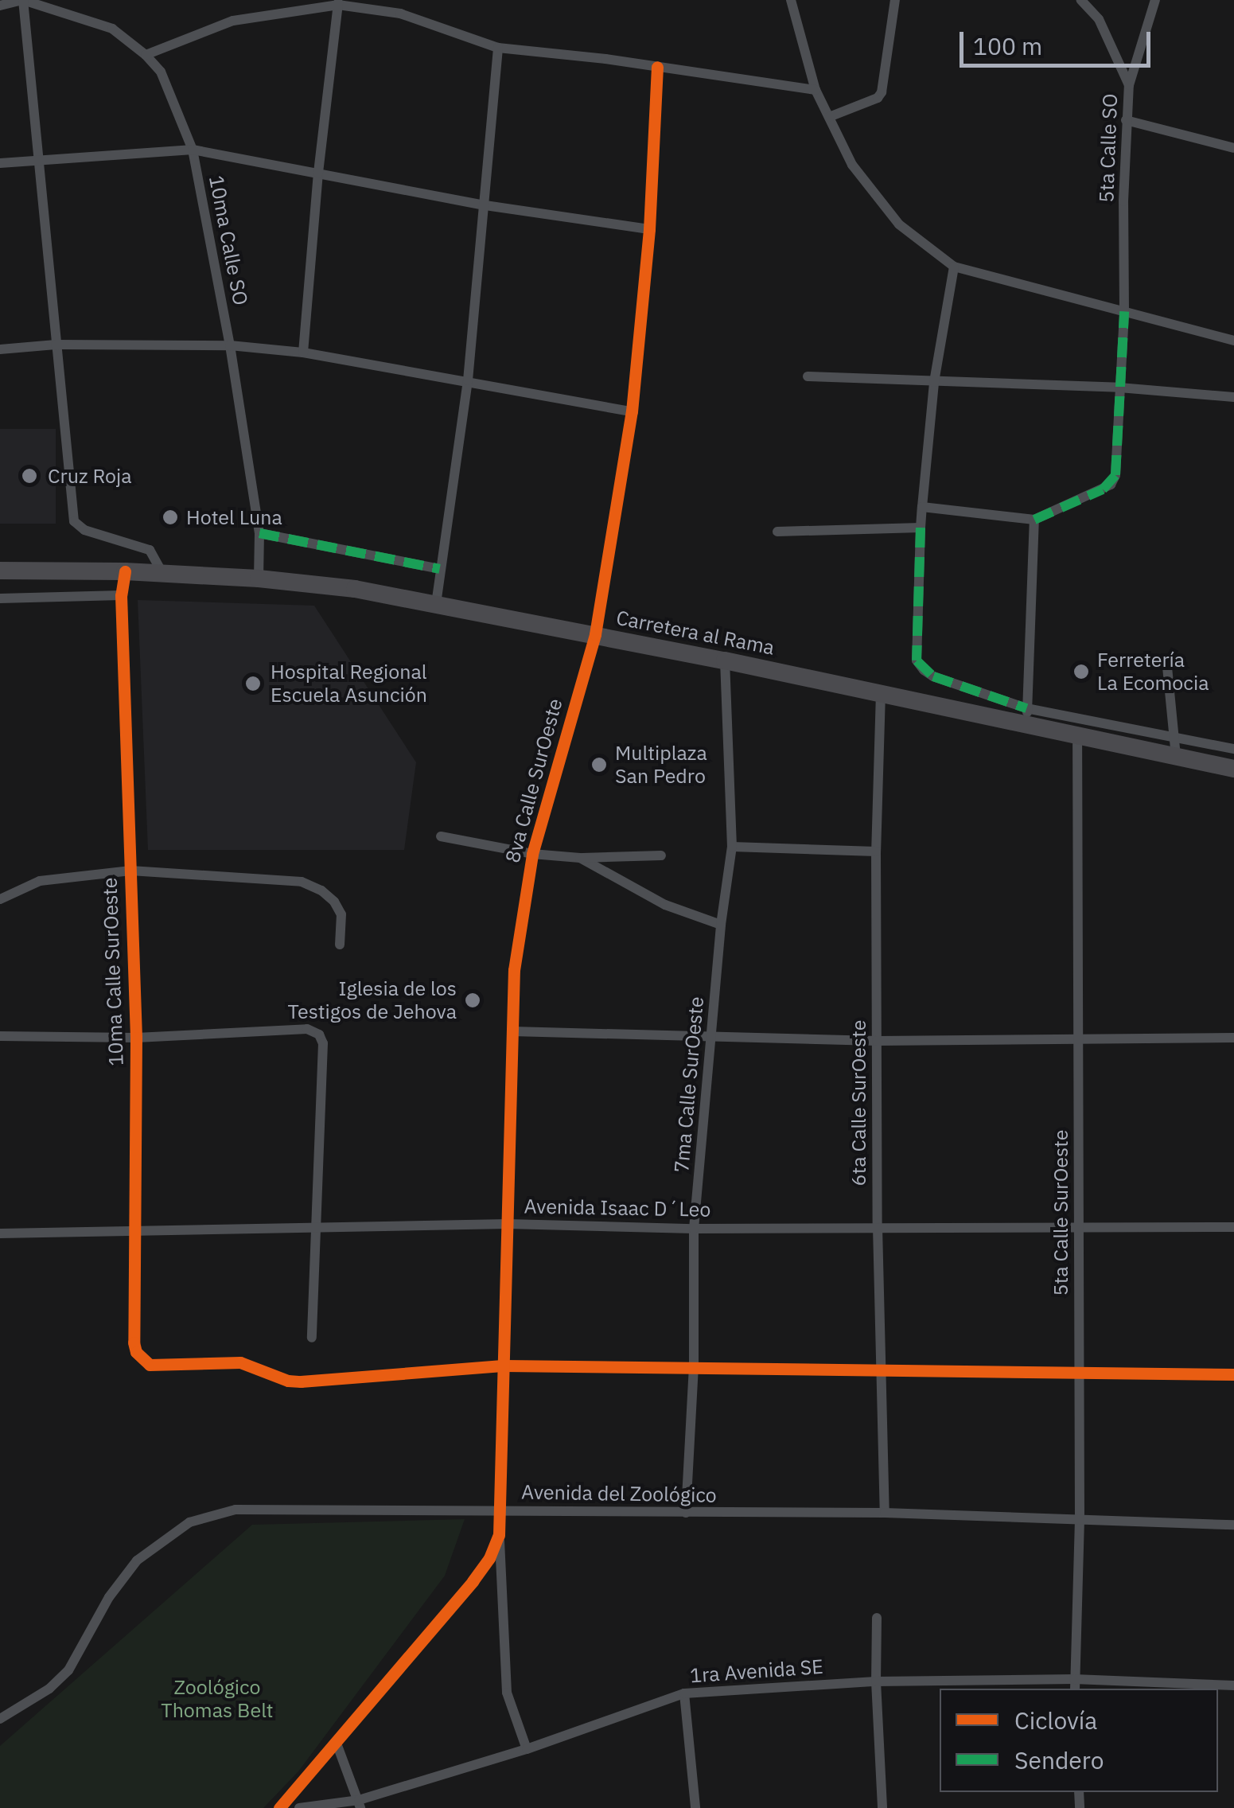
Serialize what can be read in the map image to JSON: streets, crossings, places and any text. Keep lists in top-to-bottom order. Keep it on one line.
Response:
{"streets":{"highway":["Carretera al Rama"],"street":["5ta Calle SO","10ma Calle SO","8va Calle SurOeste","10ma Calle SurOeste","7ma Calle SurOeste","6ta Calle SurOeste","Avenida Isaac D´Leo","5ta Calle SurOeste","Avenida del Zoológico","1ra Avenida SE"]},"crossings":[["10ma Calle SO","Carretera al Rama"],["Carretera al Rama","8va Calle SurOeste"],["Carretera al Rama","10ma Calle SurOeste"],["Carretera al Rama","7ma Calle SurOeste"],["Carretera al Rama","6ta Calle SurOeste"],["Carretera al Rama","5ta Calle SurOeste"],["8va Calle SurOeste","10ma Calle SurOeste"],["8va Calle SurOeste","Avenida Isaac D´Leo"],["8va Calle SurOeste","Avenida del Zoológico"],["8va Calle SurOeste","1ra Avenida SE"],["10ma Calle SurOeste","Avenida Isaac D´Leo"],["7ma Calle SurOeste","Avenida Isaac D´Leo"],["7ma Calle SurOeste","Avenida del Zoológico"],["6ta Calle SurOeste","Avenida Isaac D´Leo"],["6ta Calle SurOeste","Avenida del Zoológico"],["Avenida Isaac D´Leo","5ta Calle SurOeste"],["5ta Calle SurOeste","Avenida del Zoológico"],["5ta Calle SurOeste","1ra Avenida SE"]],"parks":["Zoológico Thomas Belt"],"places":["Cruz Roja","Hotel Luna","Ferretería La Ecomocia","Hospital Regional Escuela Asunción","Multiplaza San Pedro","Iglesia de los Testigos de Jehova"],"legend":["Ciclovía","Sendero"],"scale_bar":"100 m"}
